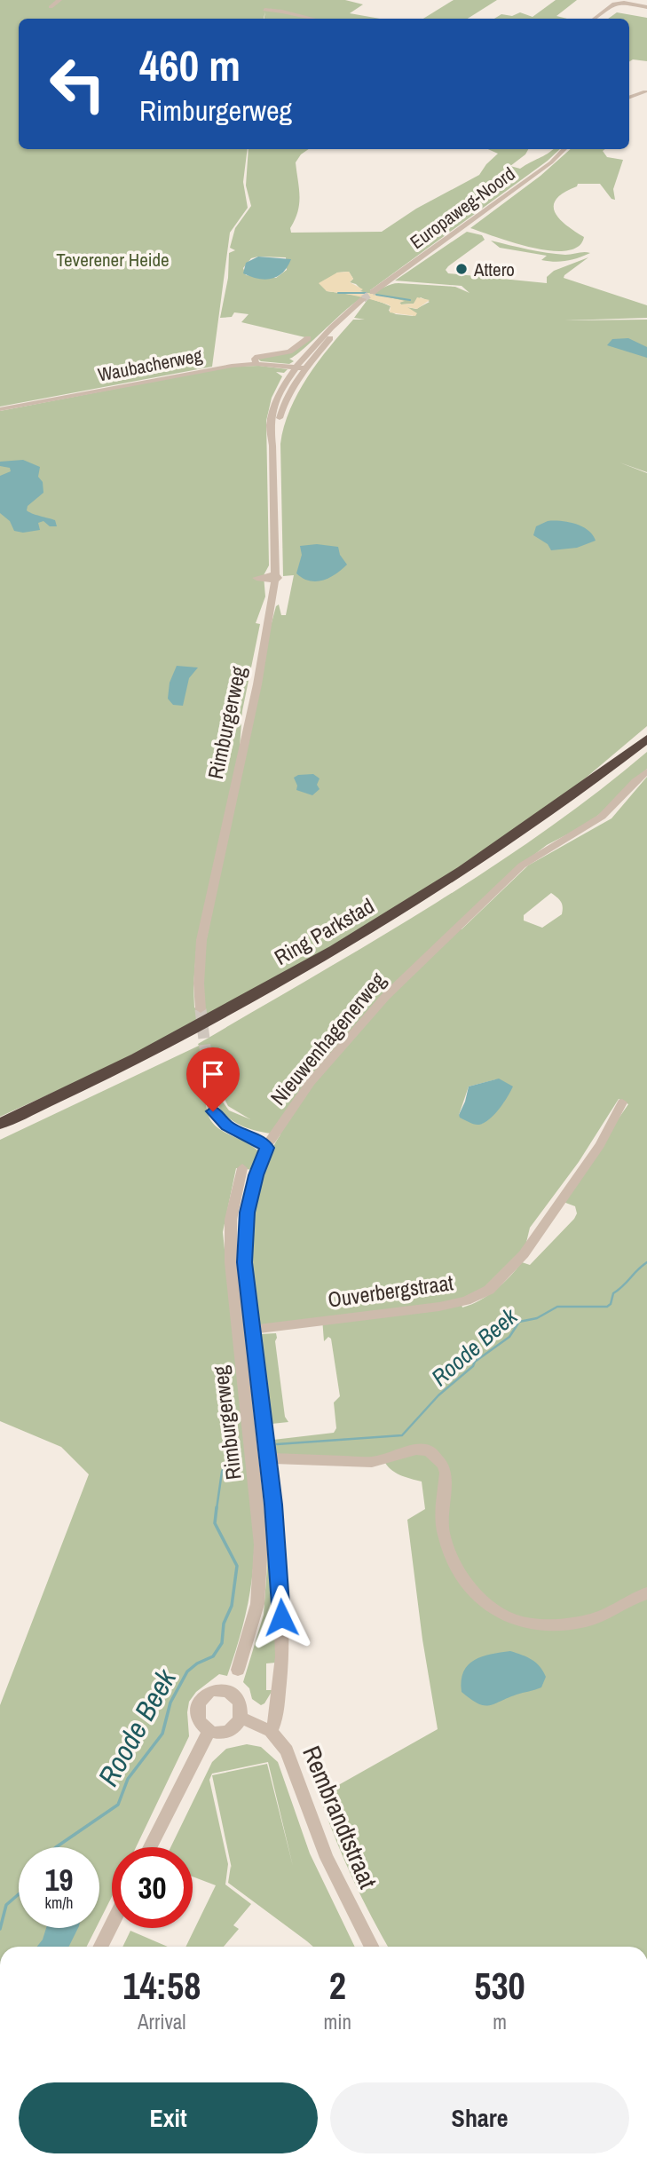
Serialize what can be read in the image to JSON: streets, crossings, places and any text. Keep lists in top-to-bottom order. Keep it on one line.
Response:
{"streets":{"highway":["Ring Parkstad"],"street":["Europaweg-Noord","Waubacherweg","Rimburgerweg","Nieuwenhagenerweg","Ouverbergstraat","Rembrandtstraat"]},"crossings":[["Waubacherweg","Rimburgerweg"],["Nieuwenhagenerweg","Ouverbergstraat"],["Nieuwenhagenerweg","Rembrandtstraat"]],"water":["Roode Beek"],"parks":["Teverener Heide"],"places":["Attero"],"page":{"turn":["460 m","Rimburgerweg"],"speed":"19 km/h","limit":"30","eta":["14:58","Arrival","2","min","530","m"],"buttons":["Exit","Share"]}}
